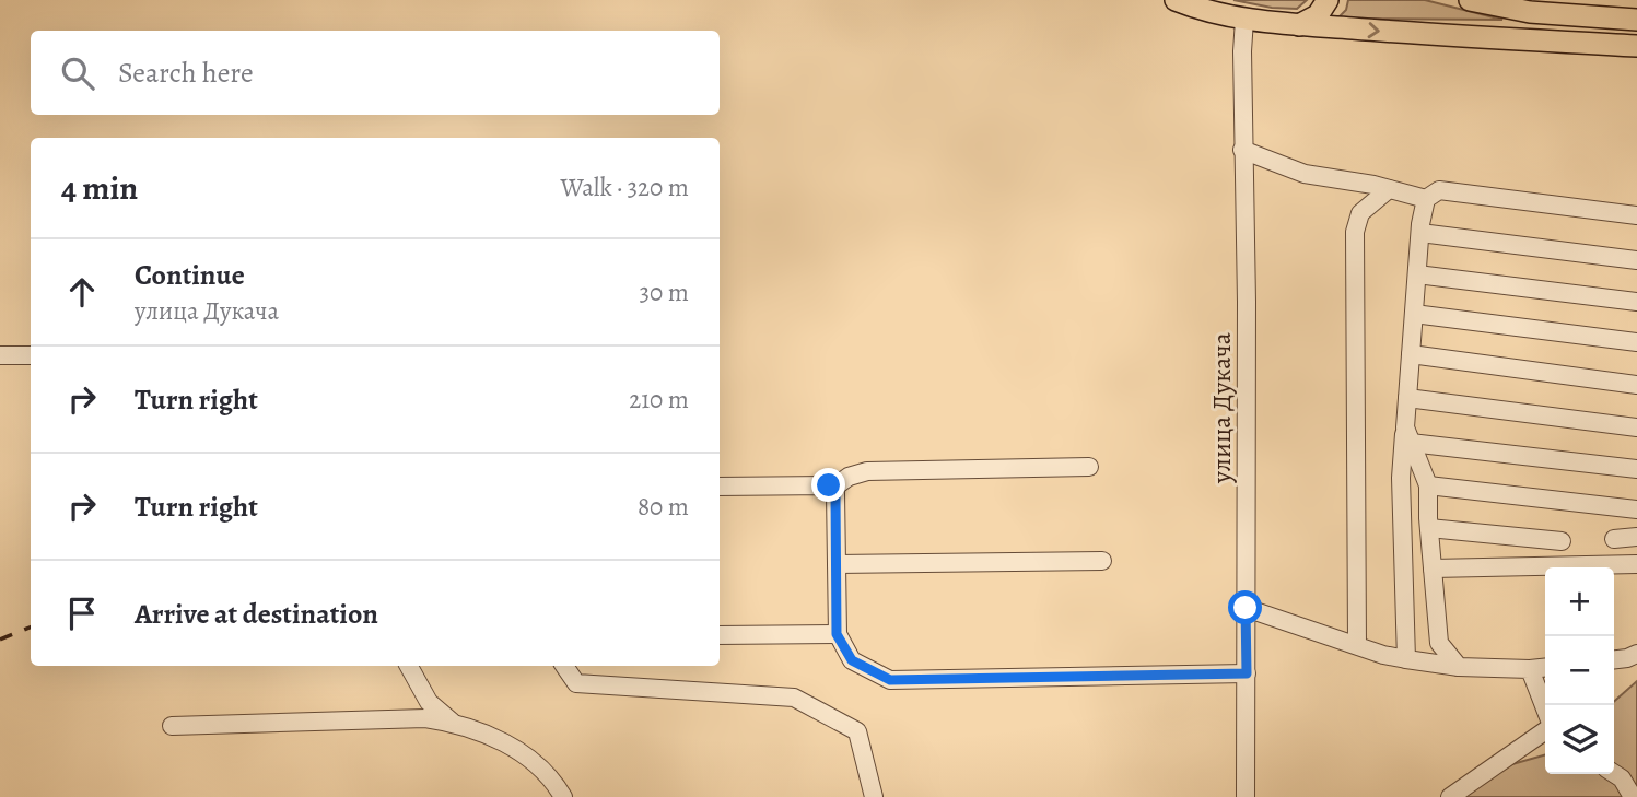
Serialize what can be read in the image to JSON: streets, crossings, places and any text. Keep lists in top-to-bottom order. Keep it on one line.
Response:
{"streets":{"street":["улица Дукача"]},"page":{"search":"Search here","heading":["4 min","Walk · 320 m"],"list":[["Continue","улица Дукача","30 m"],["Turn right","210 m"],["Turn right","80 m"],"Arrive at destination"],"map_buttons":["+","−"]}}
